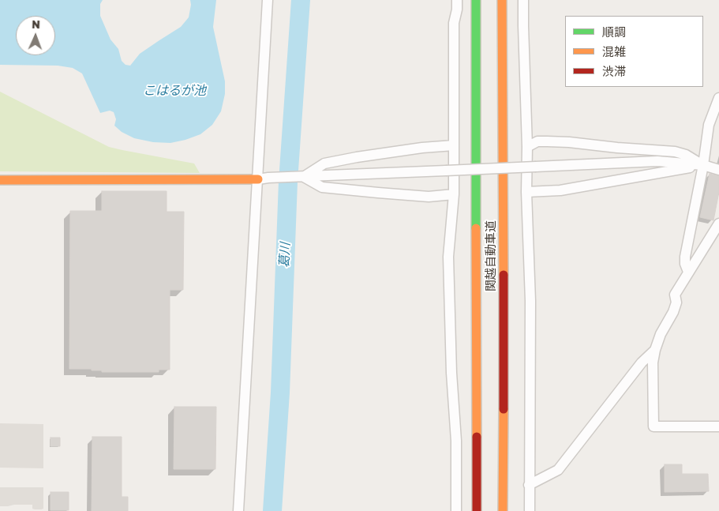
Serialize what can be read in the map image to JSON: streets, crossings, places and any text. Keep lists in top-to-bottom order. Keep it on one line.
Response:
{"streets":{"main road":["関越自動車道"]},"water":["こはるが池","葛川"],"legend":["順調","混雑","渋滞"],"north":"top"}
